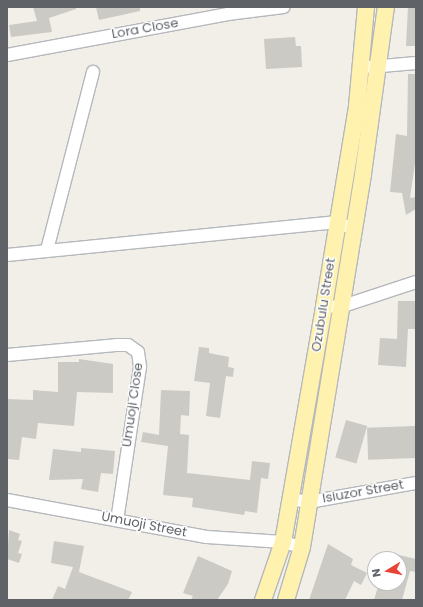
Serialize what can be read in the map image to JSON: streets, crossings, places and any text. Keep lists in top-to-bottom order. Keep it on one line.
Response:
{"streets":{"main road":["Ozubulu Street"],"street":["Lora Close","Umuoji Close","Isiuzor Street","Umuoji Street"]},"crossings":[["Ozubulu Street","Isiuzor Street"],["Ozubulu Street","Umuoji Street"],["Umuoji Close","Umuoji Street"]],"north":"left"}
